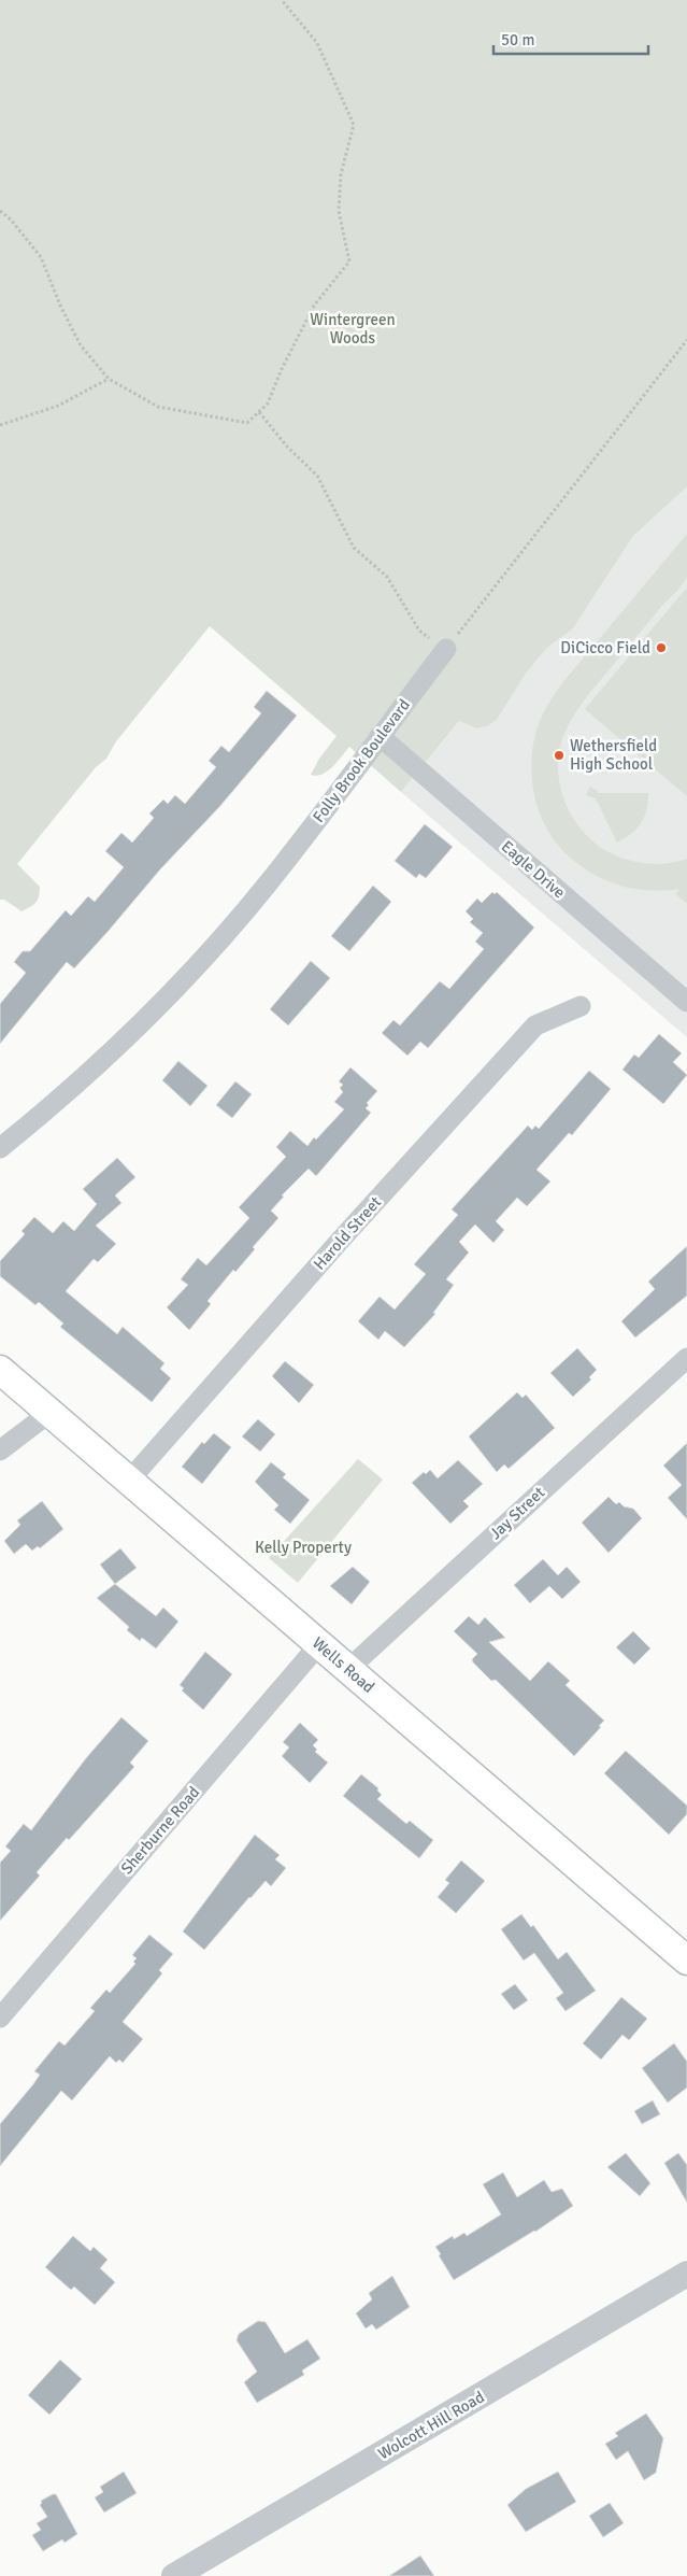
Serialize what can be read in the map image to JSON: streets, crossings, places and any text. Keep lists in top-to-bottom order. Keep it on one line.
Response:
{"streets":{"main road":["Wells Road"],"street":["Folly Brook Boulevard","Eagle Drive","Harold Street","Jay Street","Sherburne Road","Wolcott Hill Road"]},"crossings":[["Folly Brook Boulevard","Eagle Drive"],["Harold Street","Wells Road"],["Jay Street","Wells Road"],["Wells Road","Sherburne Road"]],"parks":["Wintergreen Woods","Kelly Property"],"places":["DiCicco Field","Wethersfield High School"],"scale_bar":"50 m"}
